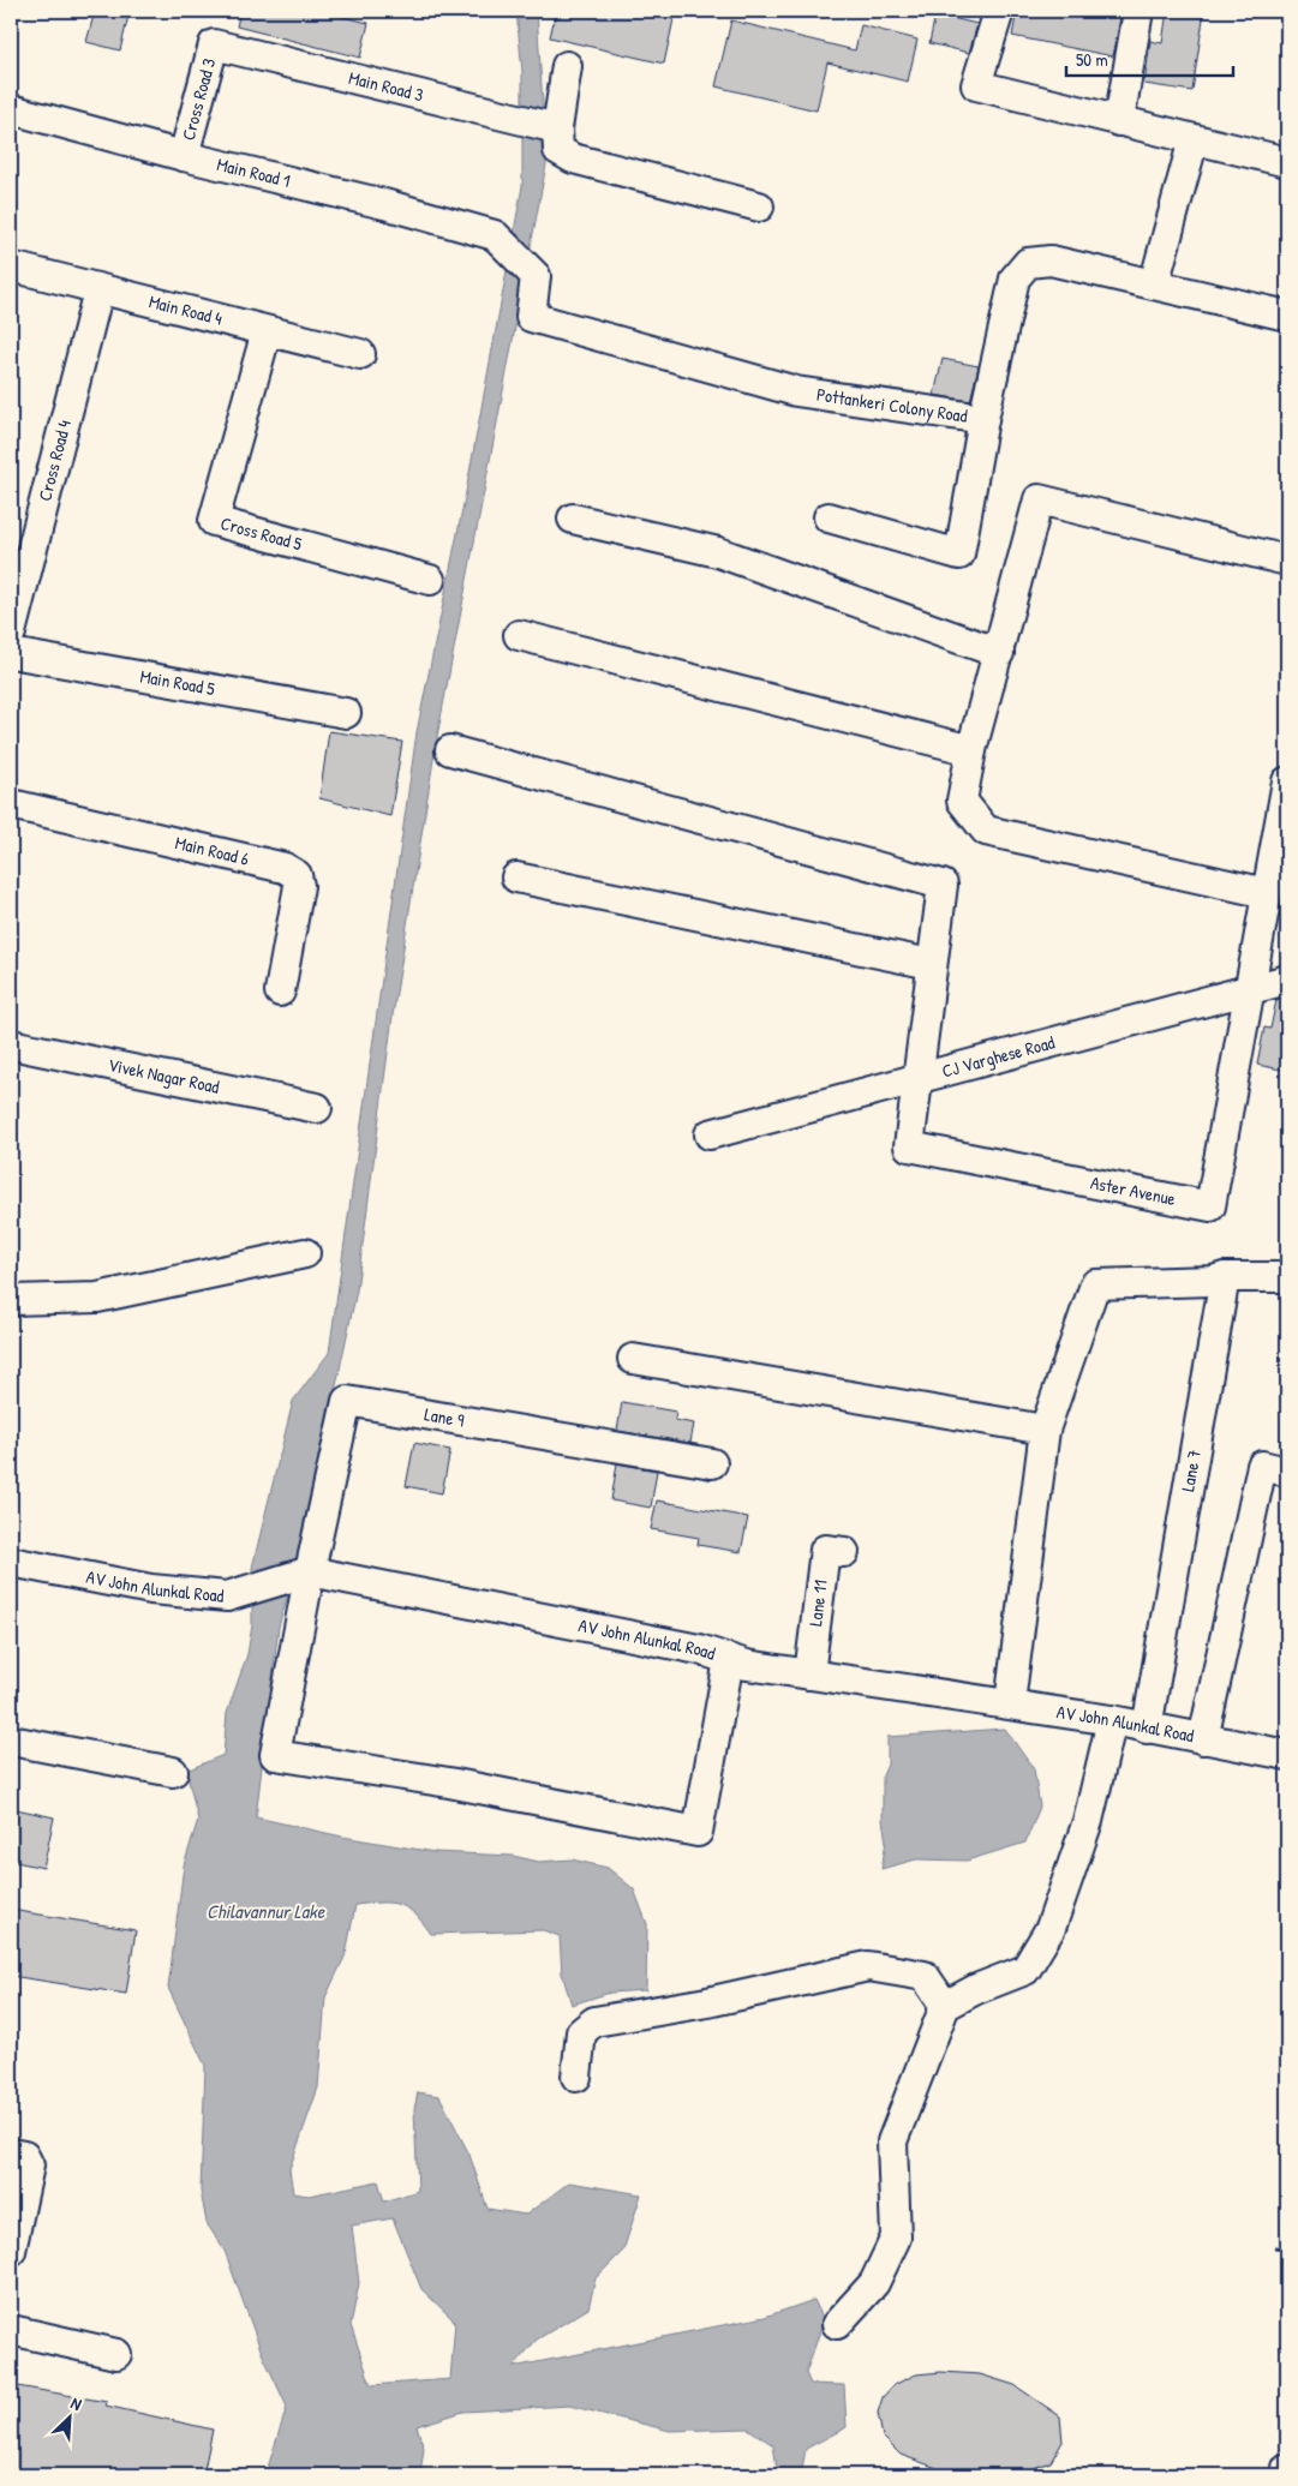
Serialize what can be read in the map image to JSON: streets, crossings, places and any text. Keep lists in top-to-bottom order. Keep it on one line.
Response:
{"streets":{"street":["Main Road 3","Cross Road 3","Main Road 1","Main Road 4","Pottankeri Colony Road","Cross Road 4","Cross Road 5","Main Road 5","Main Road 6","CJ Varghese Road","Vivek Nagar Road","Aster Avenue","Lane 9","Lane 7","AV John Alunkal Road","Lane 11"]},"crossings":[["Main Road 3","Cross Road 3"],["Cross Road 3","Main Road 1"],["Main Road 1","Pottankeri Colony Road"],["Main Road 4","Cross Road 4"],["Main Road 4","Cross Road 5"],["CJ Varghese Road","Aster Avenue"],["Lane 9","AV John Alunkal Road"],["Lane 7","AV John Alunkal Road"],["AV John Alunkal Road","Lane 11"]],"water":["Chilavannur Lake"],"scale_bar":"50 m","north":"top right"}
